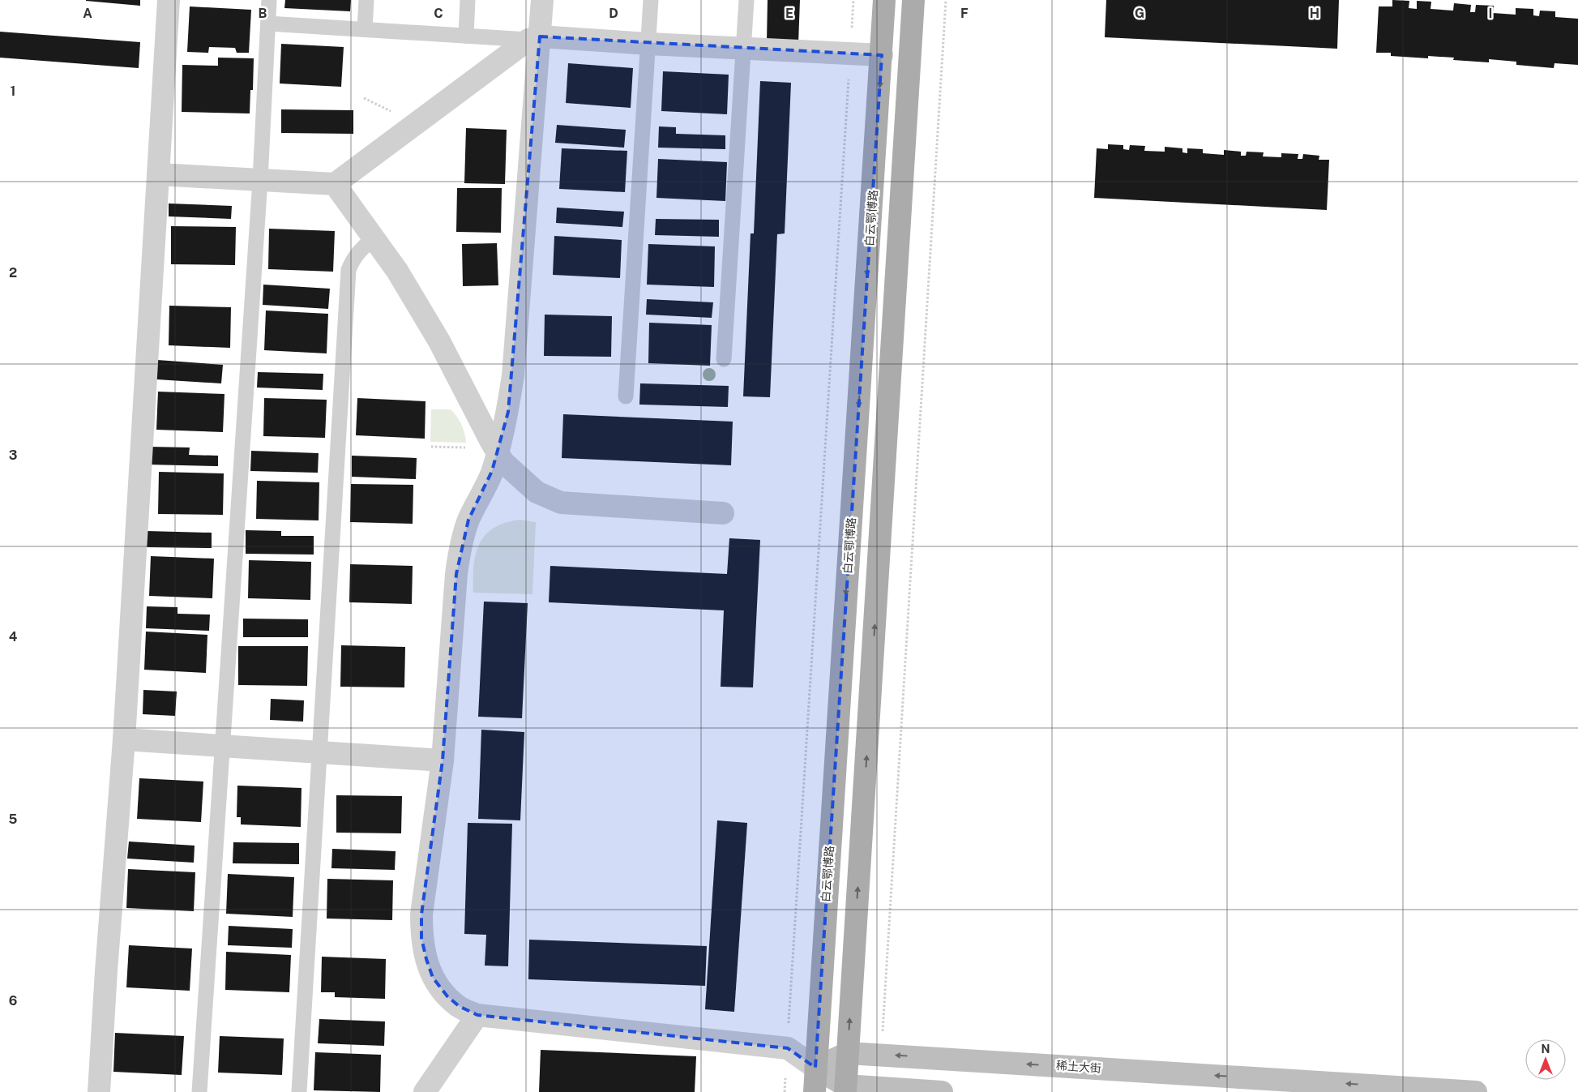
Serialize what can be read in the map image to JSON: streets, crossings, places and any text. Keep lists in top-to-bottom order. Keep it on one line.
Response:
{"streets":{"main road":["白云鄂博路","稀土大街"]},"crossings":[["白云鄂博路","稀土大街"]],"one_way":["稀土大街"],"north":"top","grid":{"columns":["A","B","C","D","E","F","G","H","I"],"rows":["1","2","3","4","5","6"]}}
